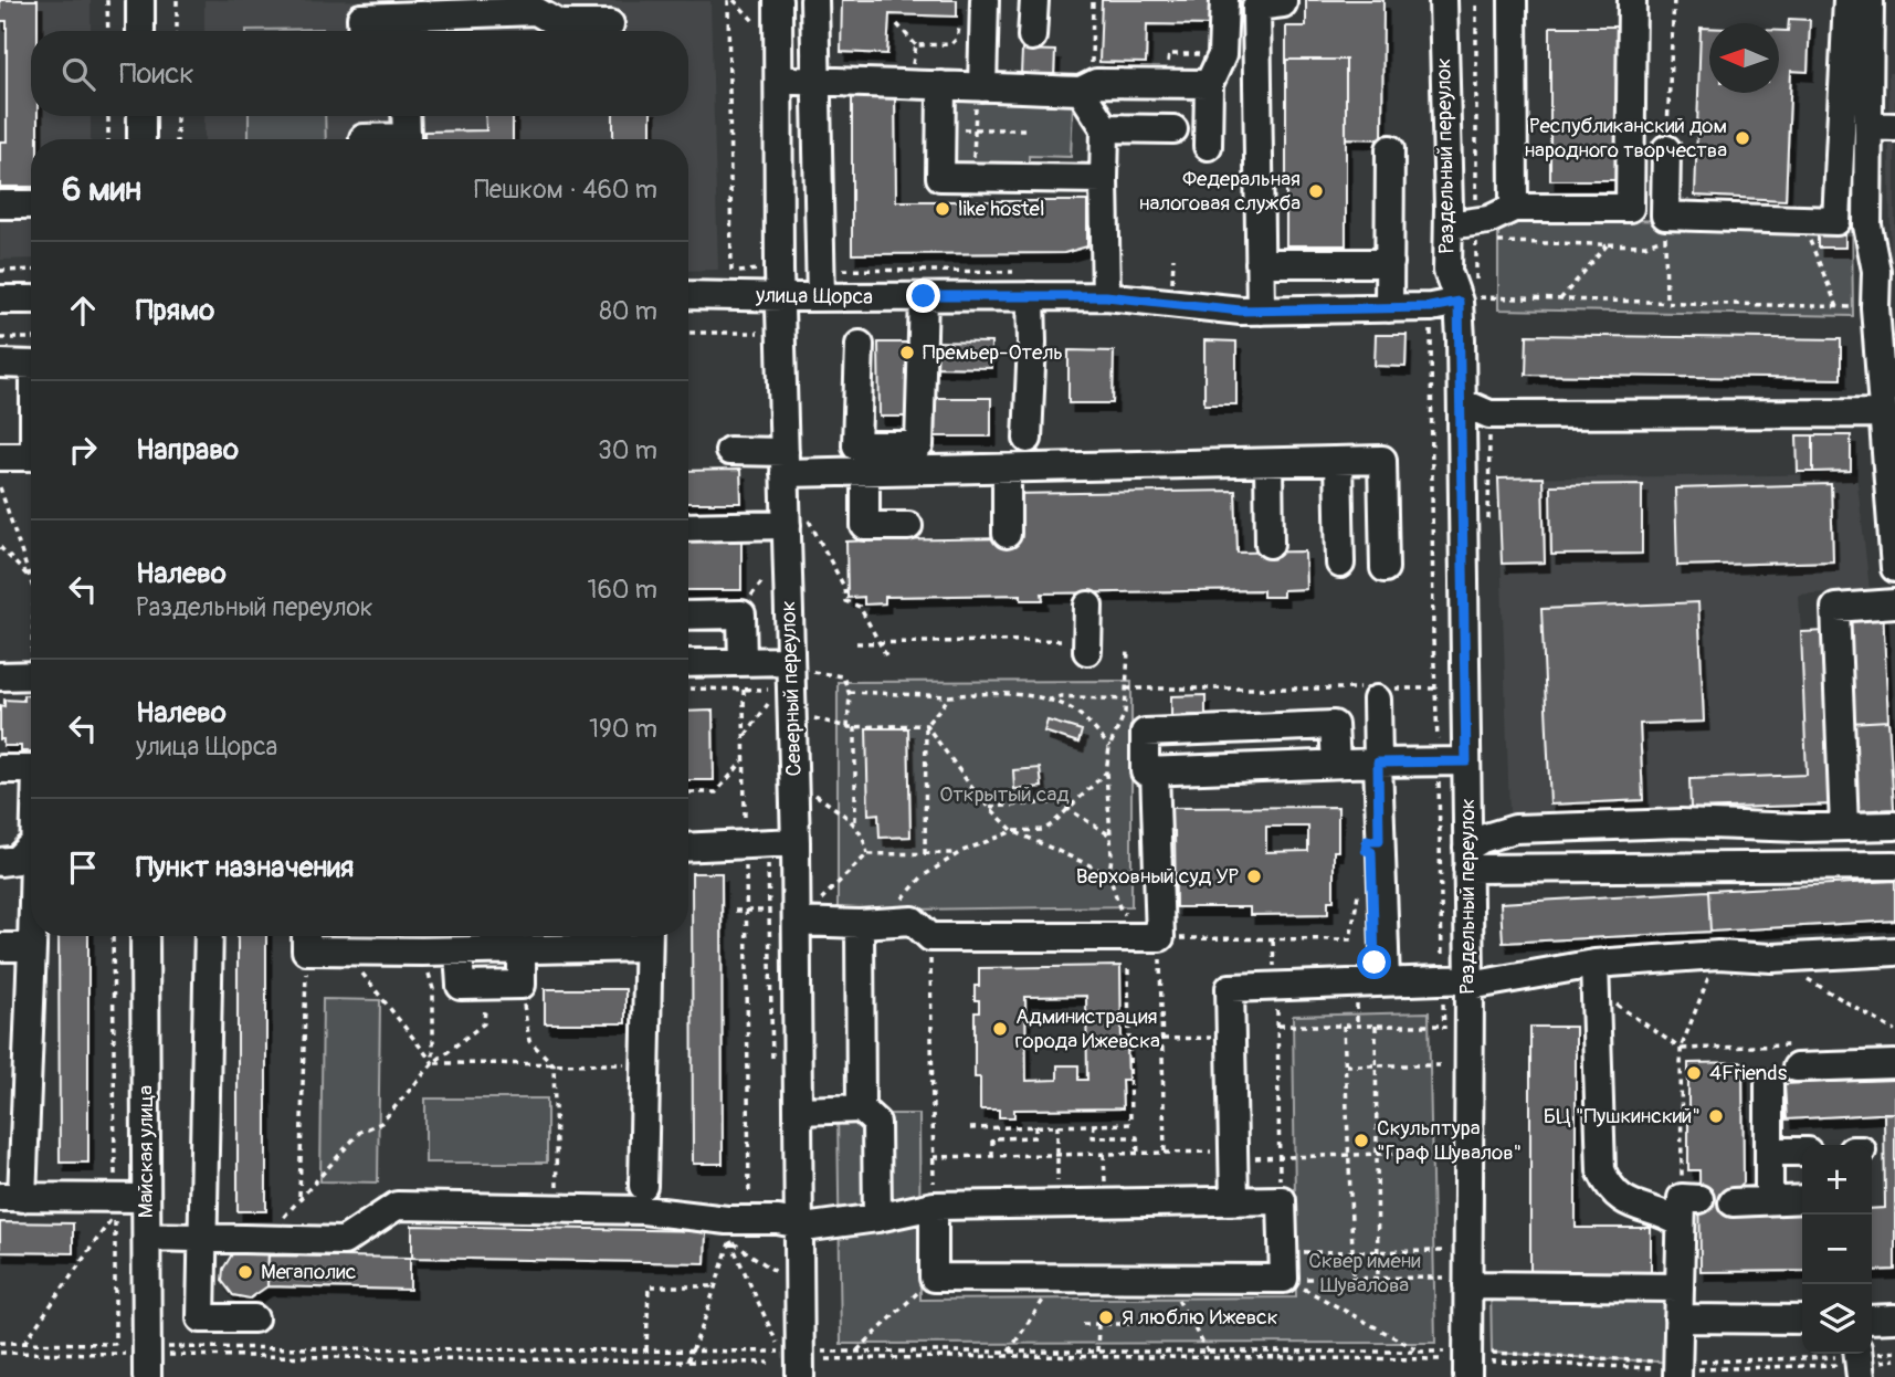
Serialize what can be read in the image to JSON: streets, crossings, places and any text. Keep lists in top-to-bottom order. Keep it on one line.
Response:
{"streets":{"street":["Раздельный переулок","улица Щорса","Северный переулок","Майская улица"]},"crossings":[["Раздельный переулок","улица Щорса"],["улица Щорса","Северный переулок"]],"parks":["Открытый сад","Сквер имени Шувалова"],"places":["Республиканский дом народного творчества","Федеральная налоговая служба","like hostel","Премьер-Отель","Верховный суд УР","Администрация города Ижевска","4Friends","БЦ \"Пушкинский\"","Скульптура \"Граф Шувалов\"","Мегаполис","Я люблю Ижевск"],"north":"left","page":{"search":"Поиск","heading":["6 мин","Пешком · 460 m"],"list":[["Прямо","80 m"],["Направо","30 m"],["Налево","Раздельный переулок","160 m"],["Налево","улица Щорса","190 m"],"Пункт назначения"],"map_buttons":["+","−"]}}
